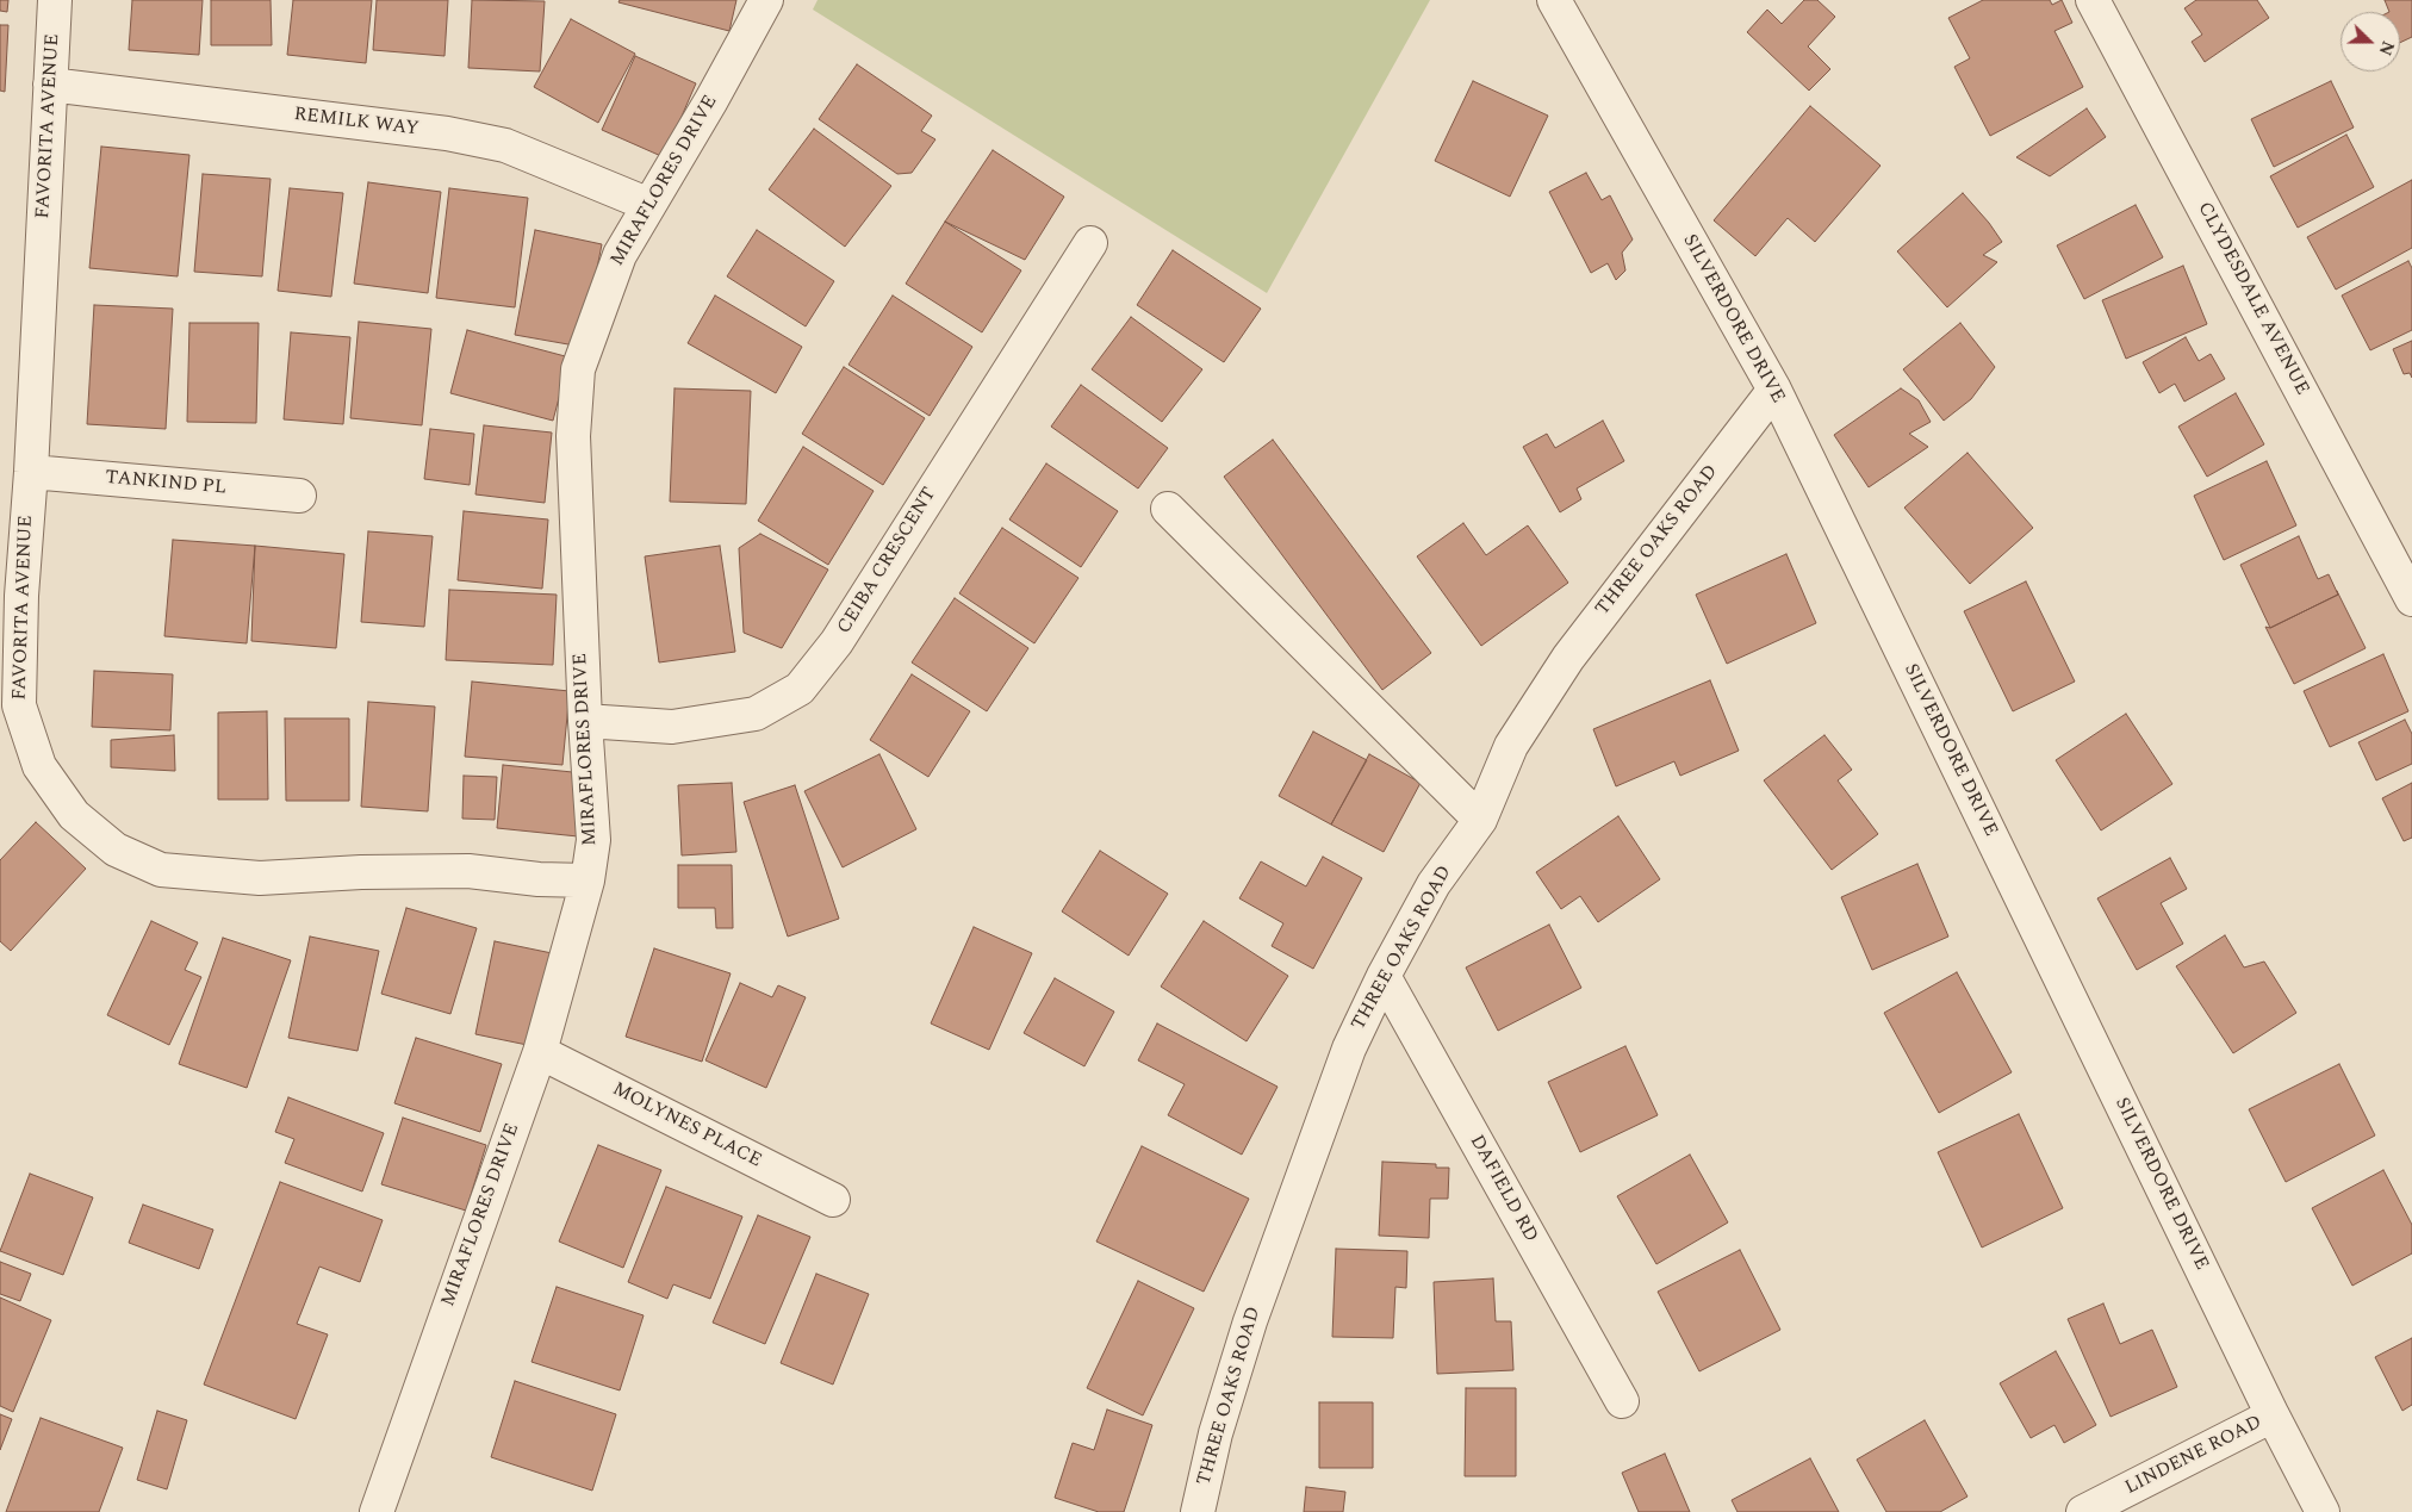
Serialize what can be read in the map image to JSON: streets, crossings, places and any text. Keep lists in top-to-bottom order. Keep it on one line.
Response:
{"streets":{"street":["REMILK WAY","FAVORITA AVENUE","MIRAFLORES DRIVE","CLYDESDALE AVENUE","SILVERDORE DRIVE","TANKIND PL","THREE OAKS ROAD","CEIBA CRESCENT","MOLYNES PLACE","DAFIELD RD","LINDENE ROAD"]},"crossings":[["REMILK WAY","FAVORITA AVENUE"],["REMILK WAY","MIRAFLORES DRIVE"],["FAVORITA AVENUE","MIRAFLORES DRIVE"],["FAVORITA AVENUE","TANKIND PL"],["MIRAFLORES DRIVE","CEIBA CRESCENT"],["MIRAFLORES DRIVE","MOLYNES PLACE"],["SILVERDORE DRIVE","THREE OAKS ROAD"],["SILVERDORE DRIVE","LINDENE ROAD"],["THREE OAKS ROAD","DAFIELD RD"]],"north":"right"}
